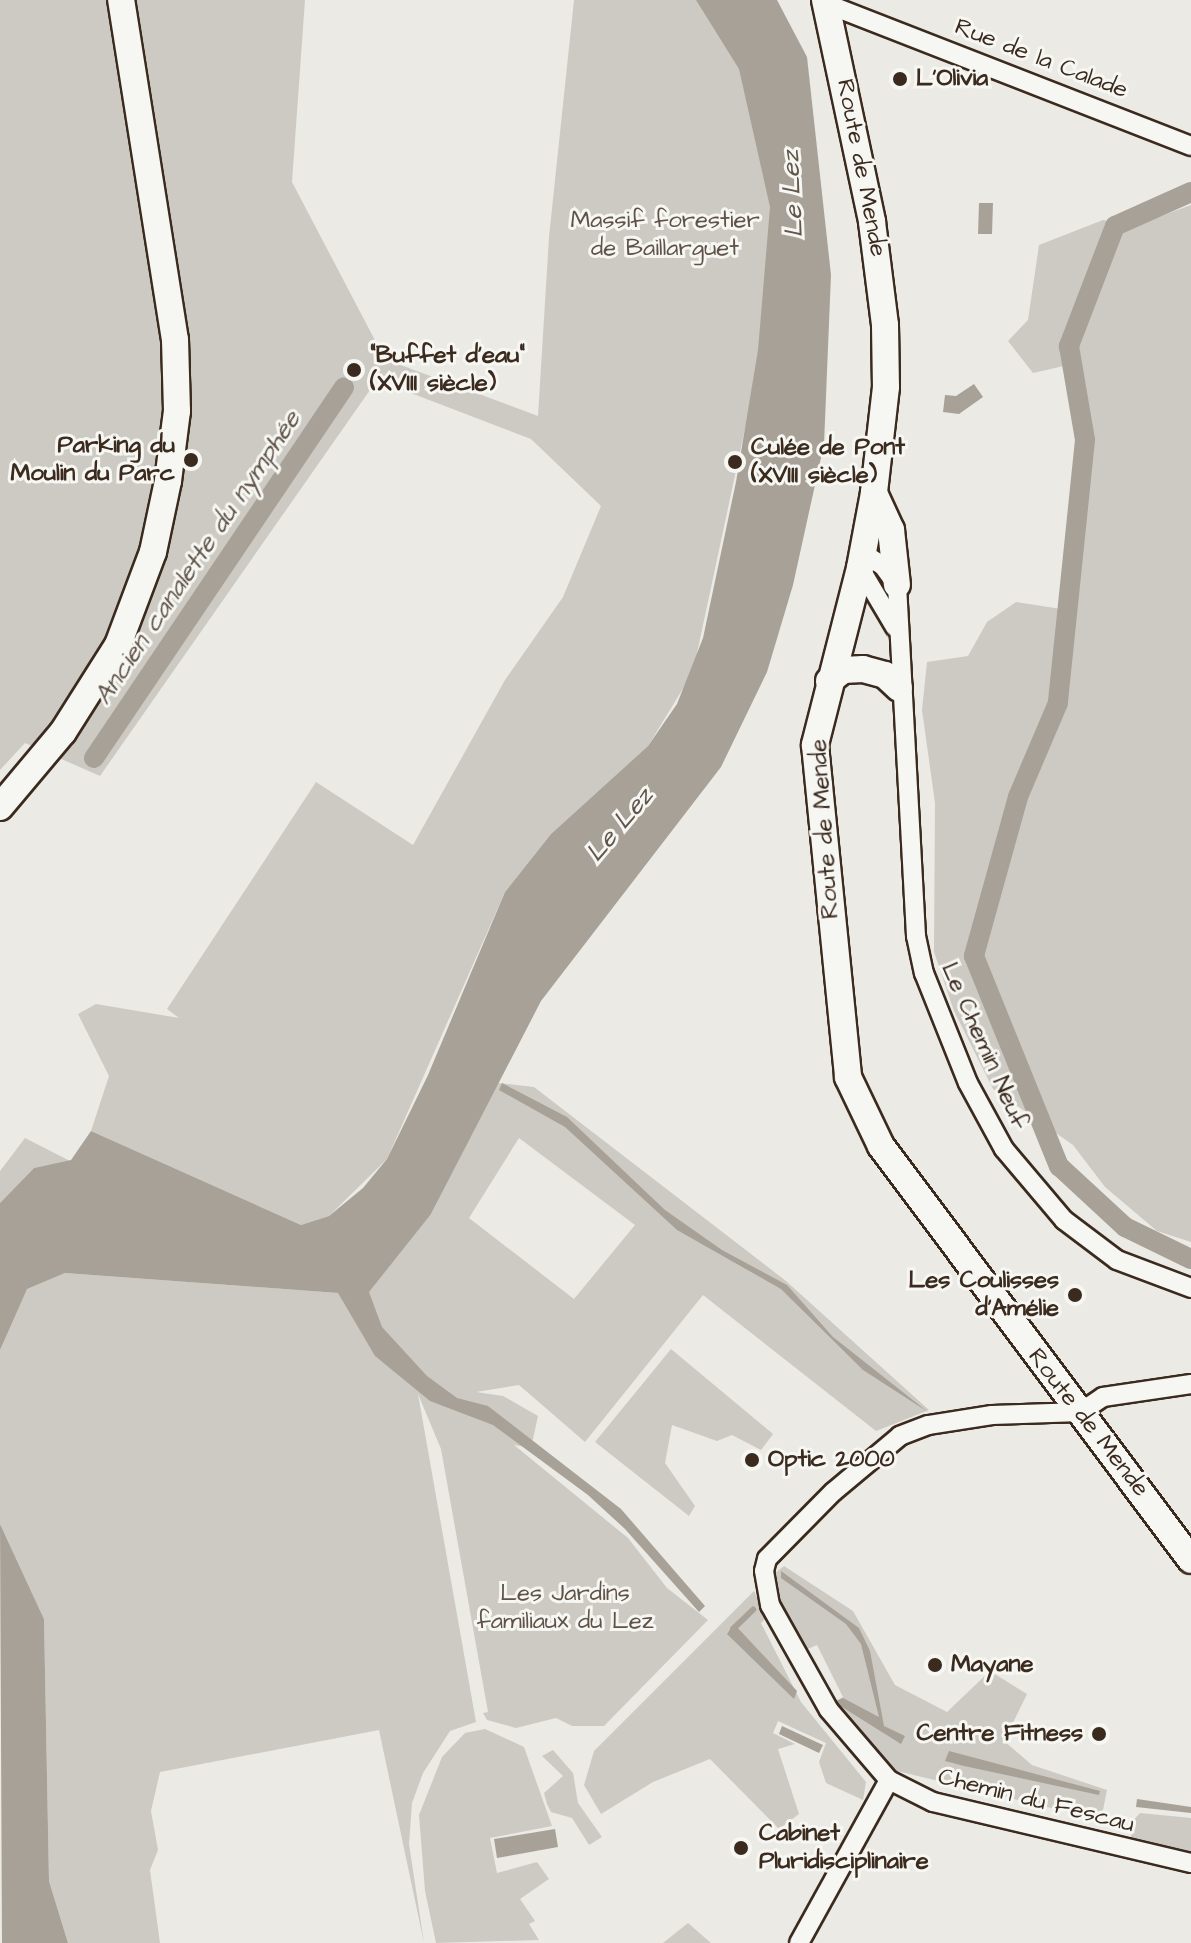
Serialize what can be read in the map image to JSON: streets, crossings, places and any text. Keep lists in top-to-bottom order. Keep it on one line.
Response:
{"streets":{"street":["Rue de la Calade","Route de Mende","Le Chemin Neuf","Chemin du Fescau"]},"crossings":[["Rue de la Calade","Route de Mende"],["Route de Mende","Le Chemin Neuf"],["Route de Mende","Chemin du Fescau"]],"water":["Le Lez","Ancien canalette du nymphée"],"parks":["Massif forestier de Baillarguet","Les Jardins familiaux du Lez"],"places":["L'Olivia","\"Buffet d'eau\" (XVIII siècle)","Parking du Moulin du Parc","Culée de Pont (XVIII siècle)","Les Coulisses d'Amélie","Optic 2000","Mayane","Centre Fitness","Cabinet Pluridisciplinaire"]}
